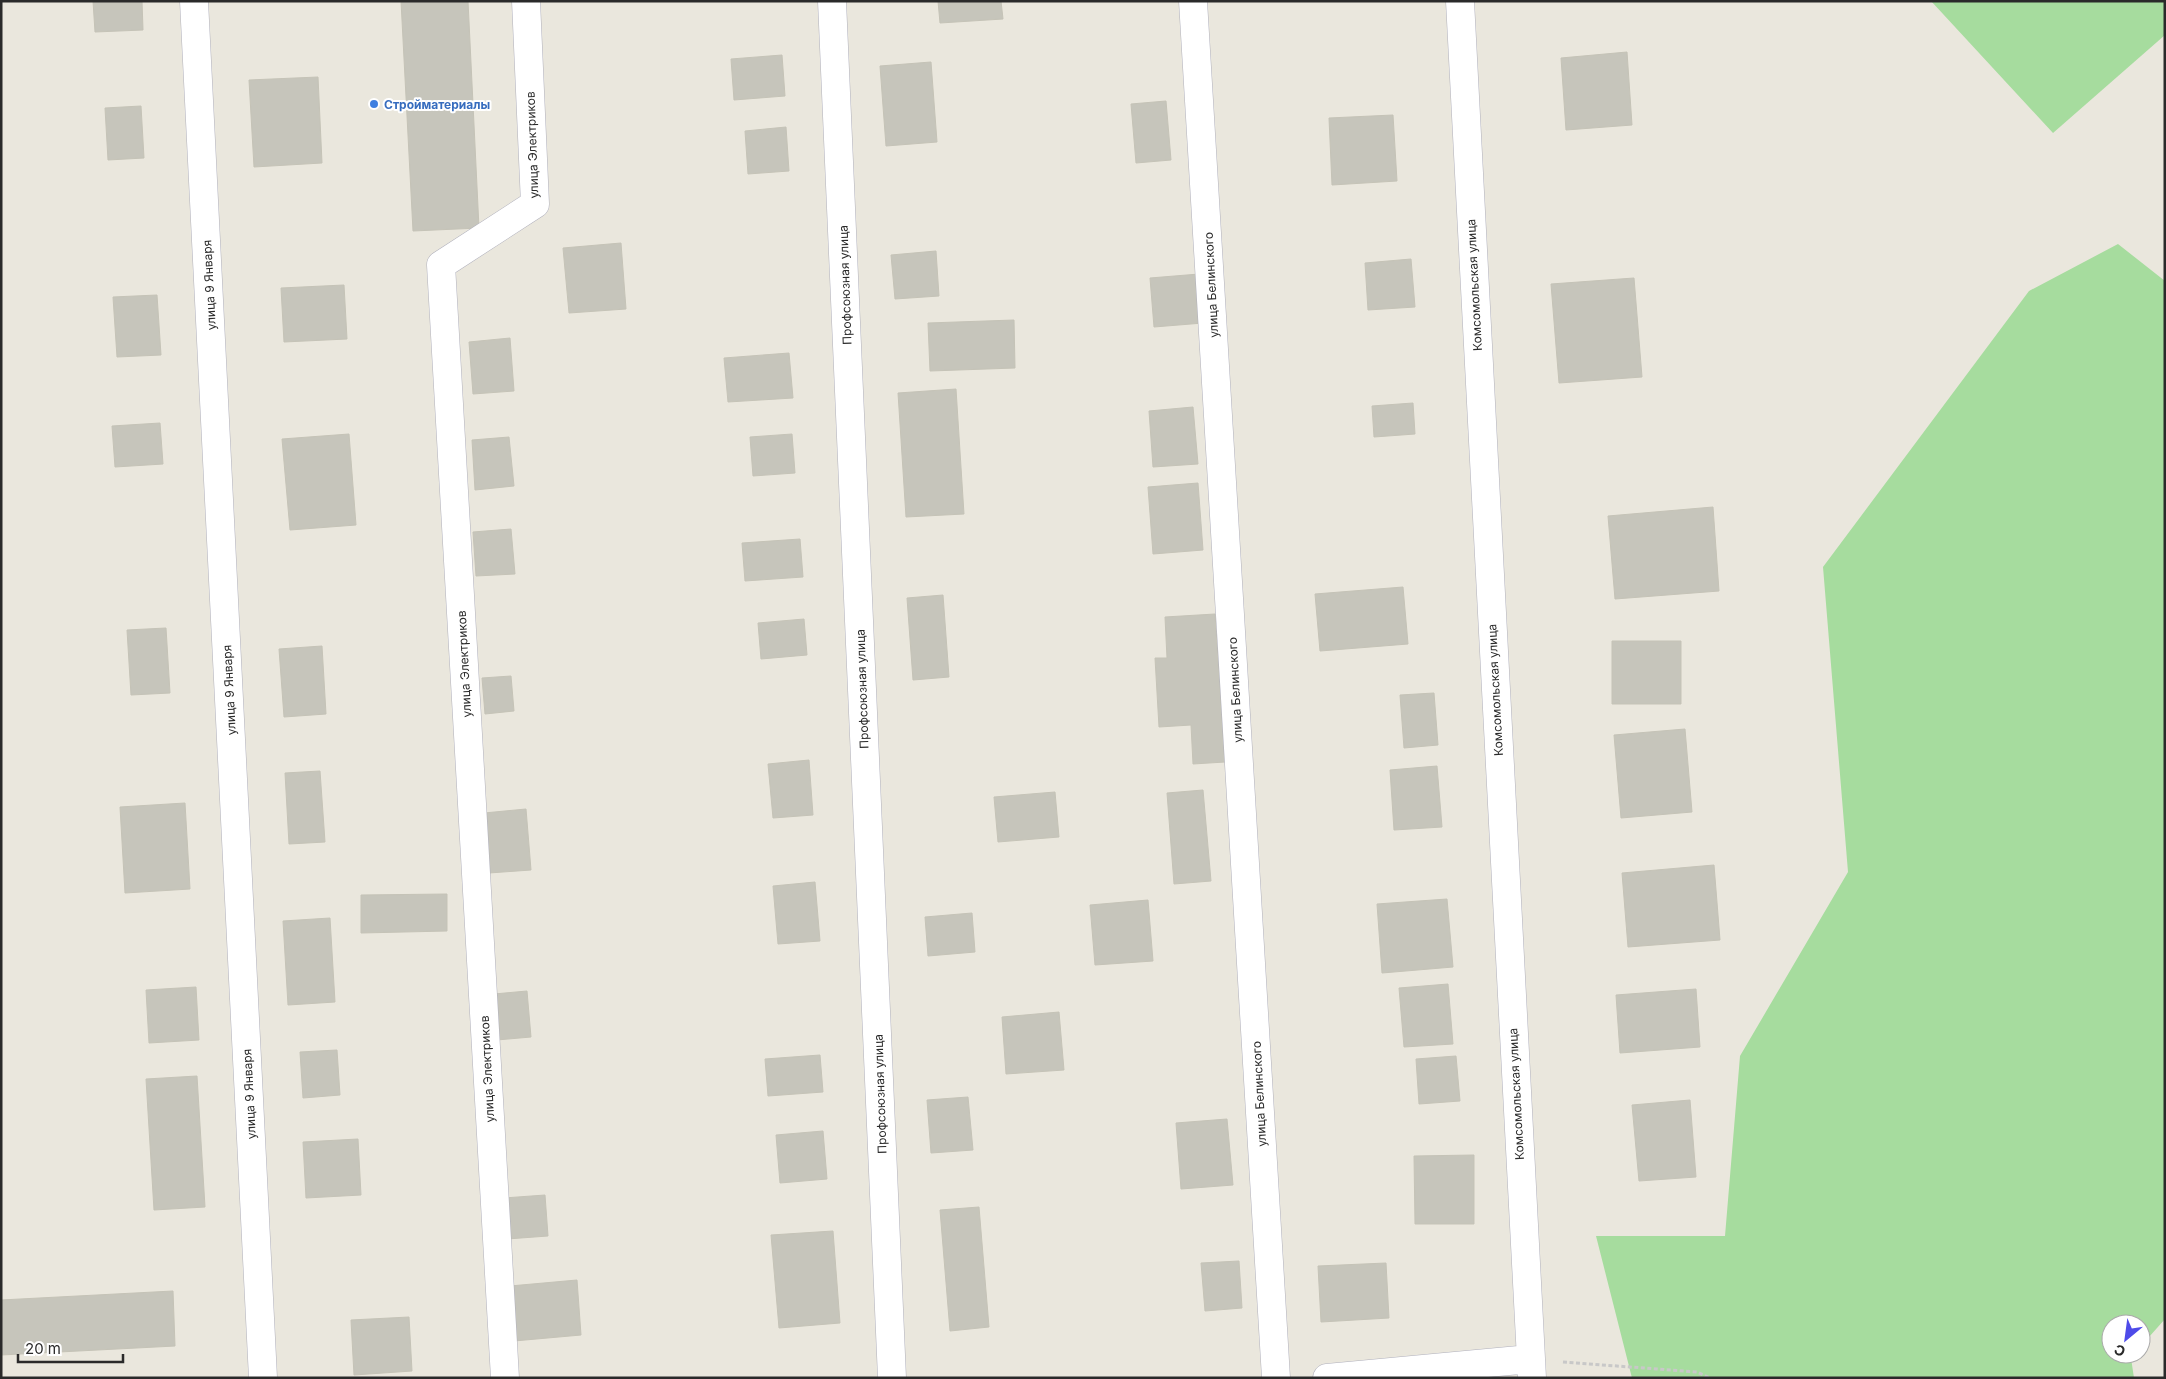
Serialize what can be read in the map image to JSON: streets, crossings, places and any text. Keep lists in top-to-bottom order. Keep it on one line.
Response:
{"streets":{"street":["улица Электриков","улица 9 Января","Профсоюзная улица","улица Белинского","Комсомольская улица"]},"places":["Стройматериалы"],"scale_bar":"20 m","north":"bottom left"}
